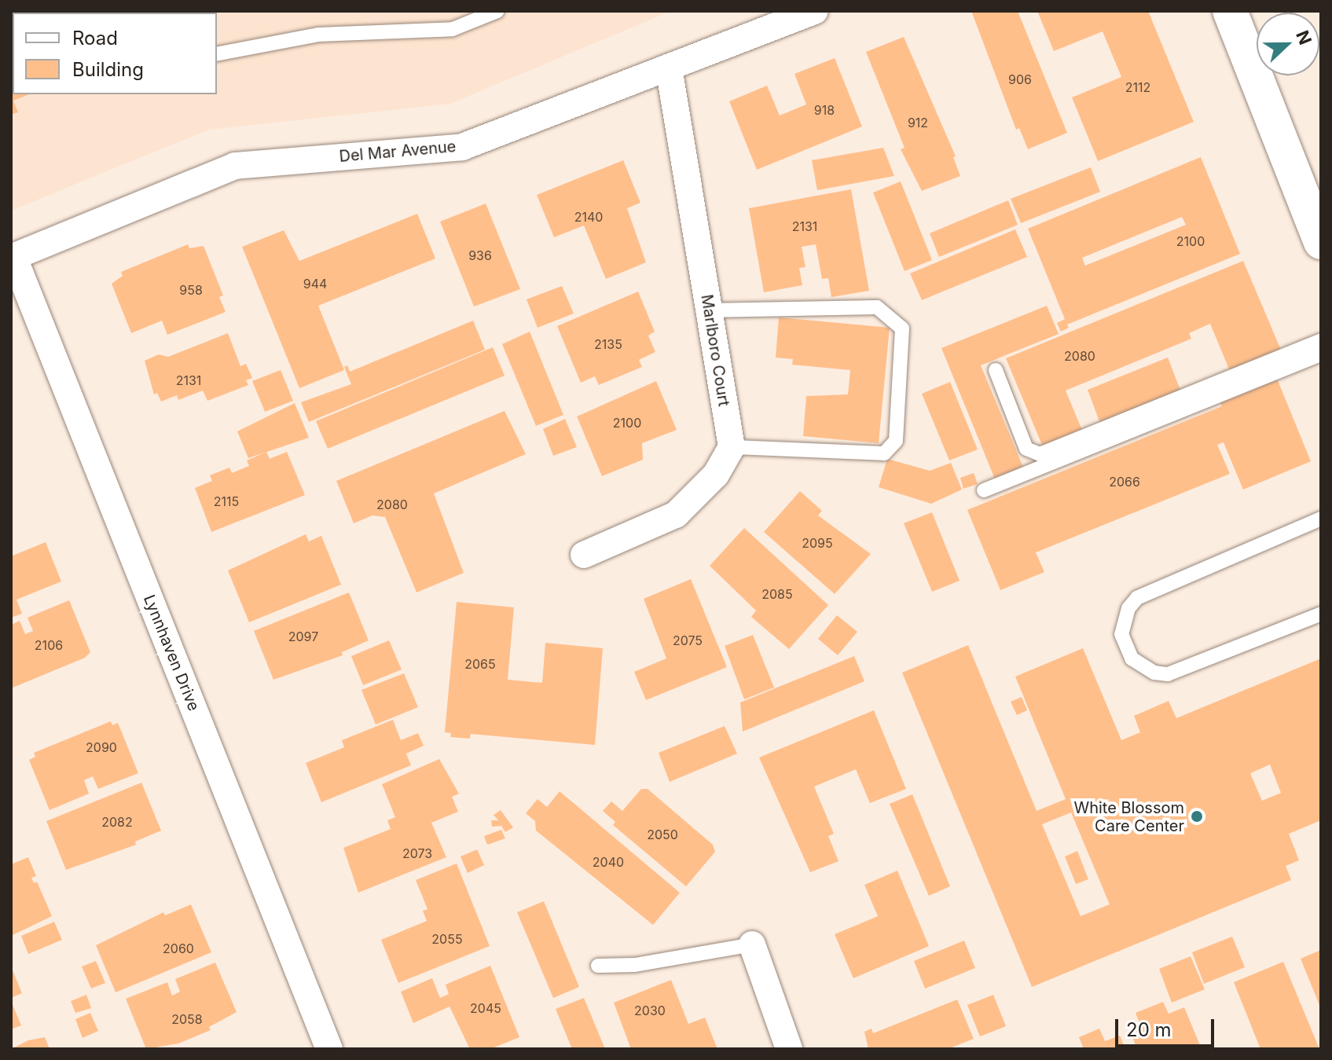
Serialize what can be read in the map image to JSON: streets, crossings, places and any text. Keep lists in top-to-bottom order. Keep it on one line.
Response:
{"streets":{"street":["Del Mar Avenue","Marlboro Court","Lynnhaven Drive"]},"crossings":[["Del Mar Avenue","Marlboro Court"],["Del Mar Avenue","Lynnhaven Drive"]],"places":["White Blossom Care Center"],"house_numbers":["906","2112","918","912","2140","2131","2100","936","944","958","2135","2080","2131","2100","2066","2115","2080","2095","2085","2097","2075","2106","2065","2090","2082","2050","2073","2040","2055","2060","2045","2030","2058"],"legend":["Road","Building"],"scale_bar":"20 m","north":"right"}
